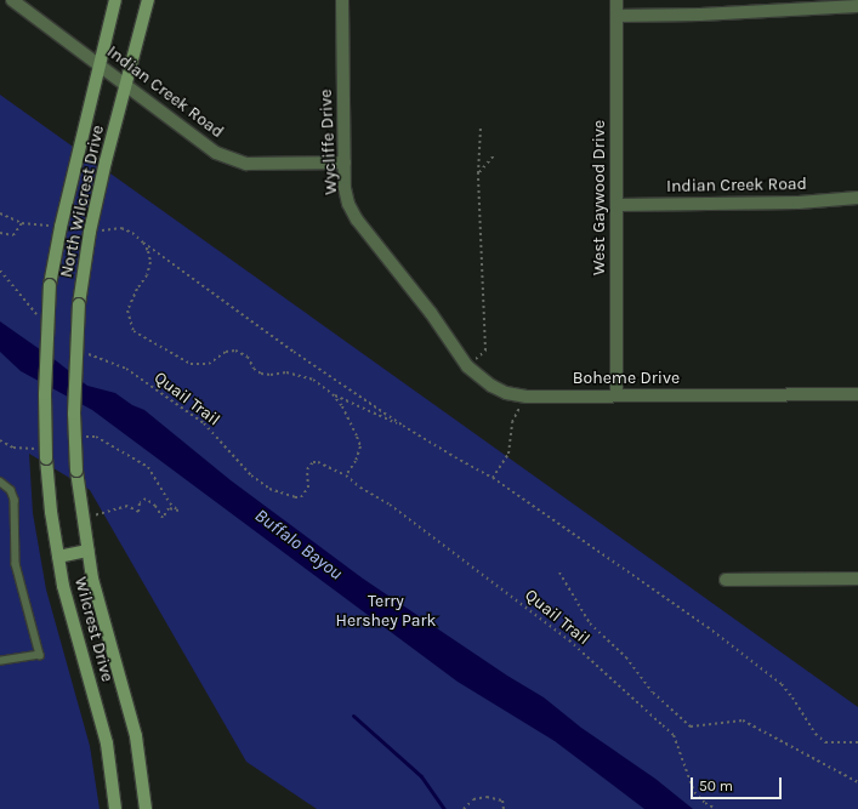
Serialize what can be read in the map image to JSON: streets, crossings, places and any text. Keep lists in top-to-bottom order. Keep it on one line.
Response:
{"streets":{"main road":["North Wilcrest Drive","Wilcrest Drive"],"street":["Indian Creek Road","Wycliffe Drive","West Gaywood Drive","Boheme Drive"],"path":["Quail Trail"]},"crossings":[["Indian Creek Road","Wycliffe Drive"],["Indian Creek Road","West Gaywood Drive"],["Indian Creek Road","North Wilcrest Drive"],["Wycliffe Drive","Boheme Drive"],["West Gaywood Drive","Boheme Drive"],["North Wilcrest Drive","Wilcrest Drive"]],"water":["Buffalo Bayou"],"parks":["Terry Hershey Park"],"scale_bar":"50 m"}
